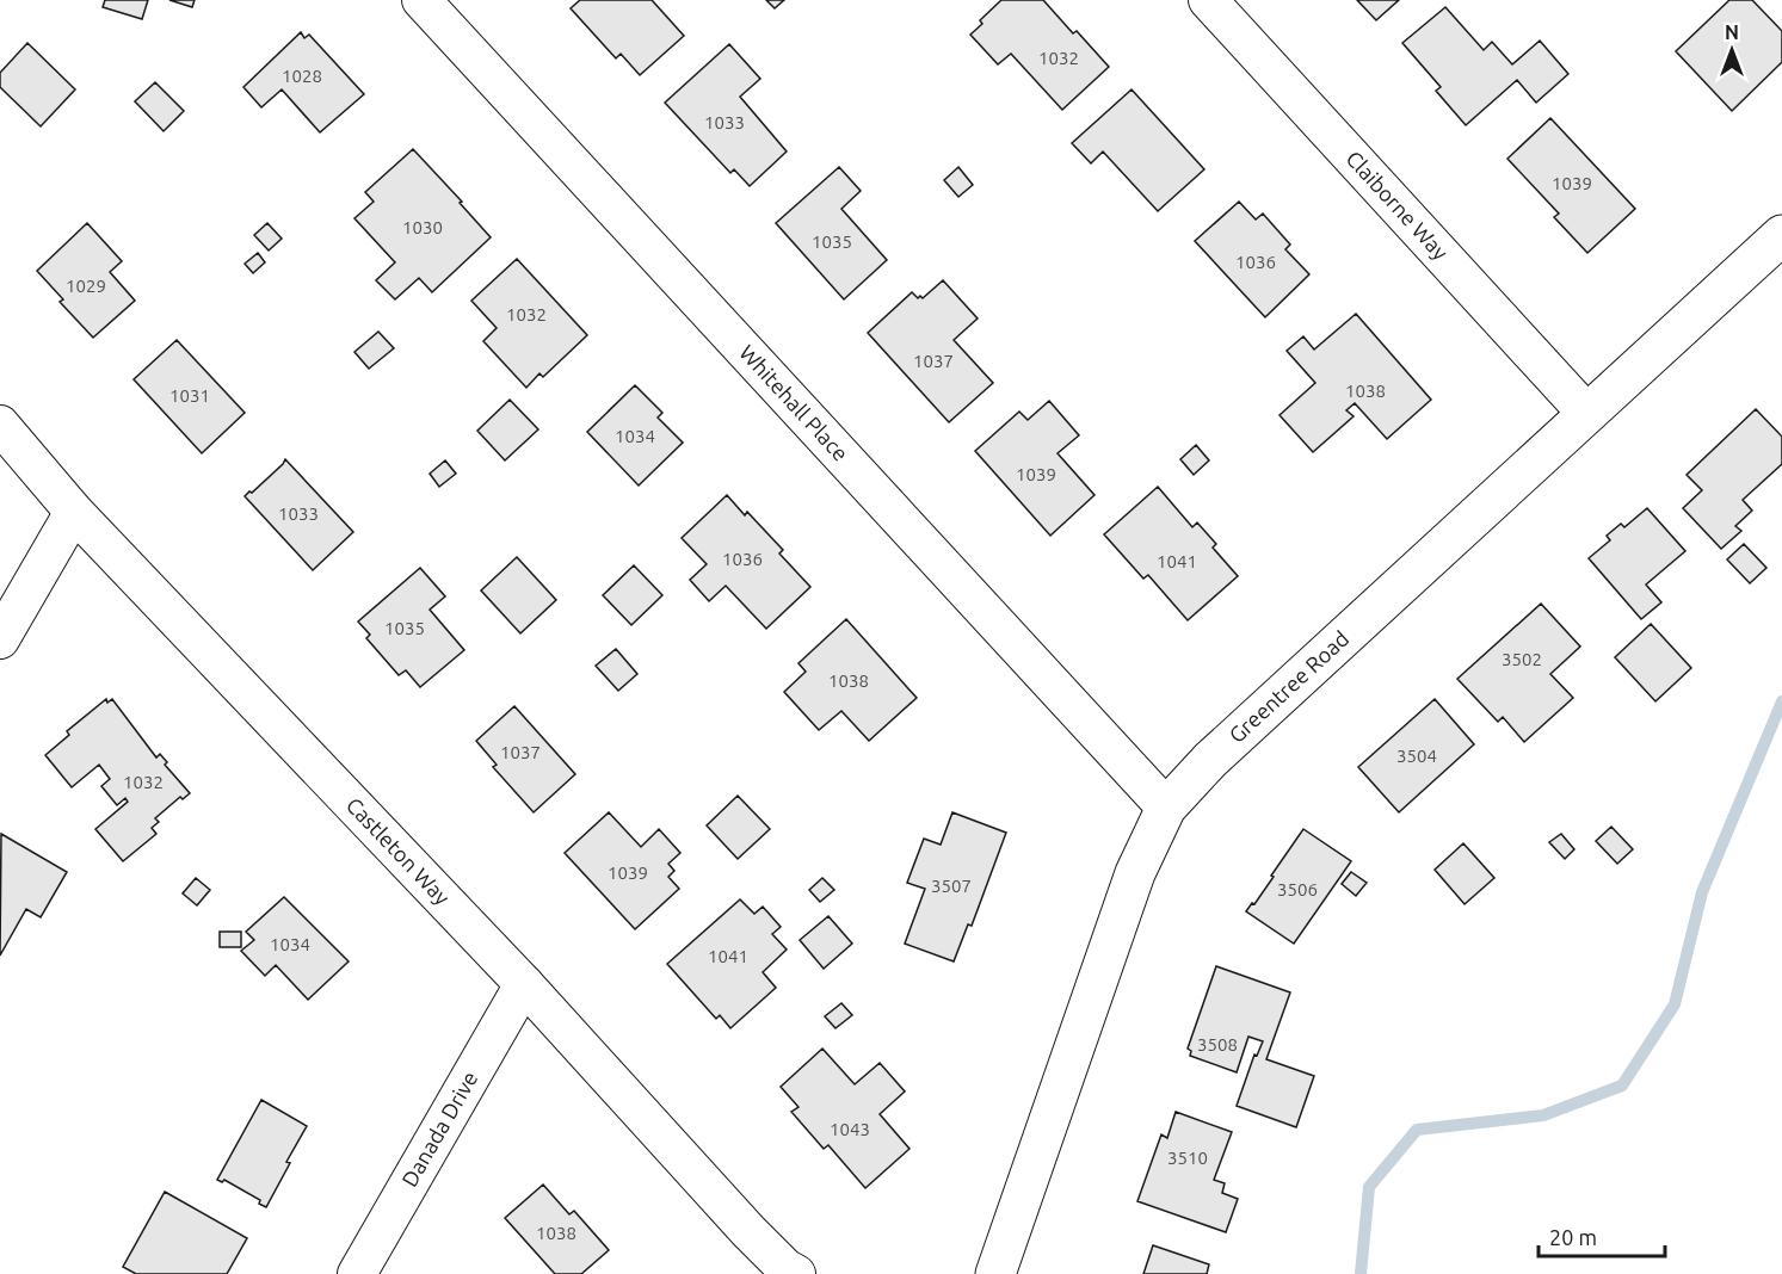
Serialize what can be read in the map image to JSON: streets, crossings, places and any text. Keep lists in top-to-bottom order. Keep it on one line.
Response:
{"streets":{"street":["Claiborne Way","Whitehall Place","Greentree Road","Castleton Way","Danada Drive"]},"crossings":[["Claiborne Way","Greentree Road"],["Whitehall Place","Greentree Road"],["Castleton Way","Danada Drive"]],"house_numbers":["1032","1028","1033","1039","1030","1035","1036","1029","1032","1037","1038","1031","1034","1039","1033","1036","1041","1035","3502","1038","1037","3504","1032","1039","3507","3506","1034","1041","3508","1043","3510","1038"],"scale_bar":"20 m","north":"top"}
